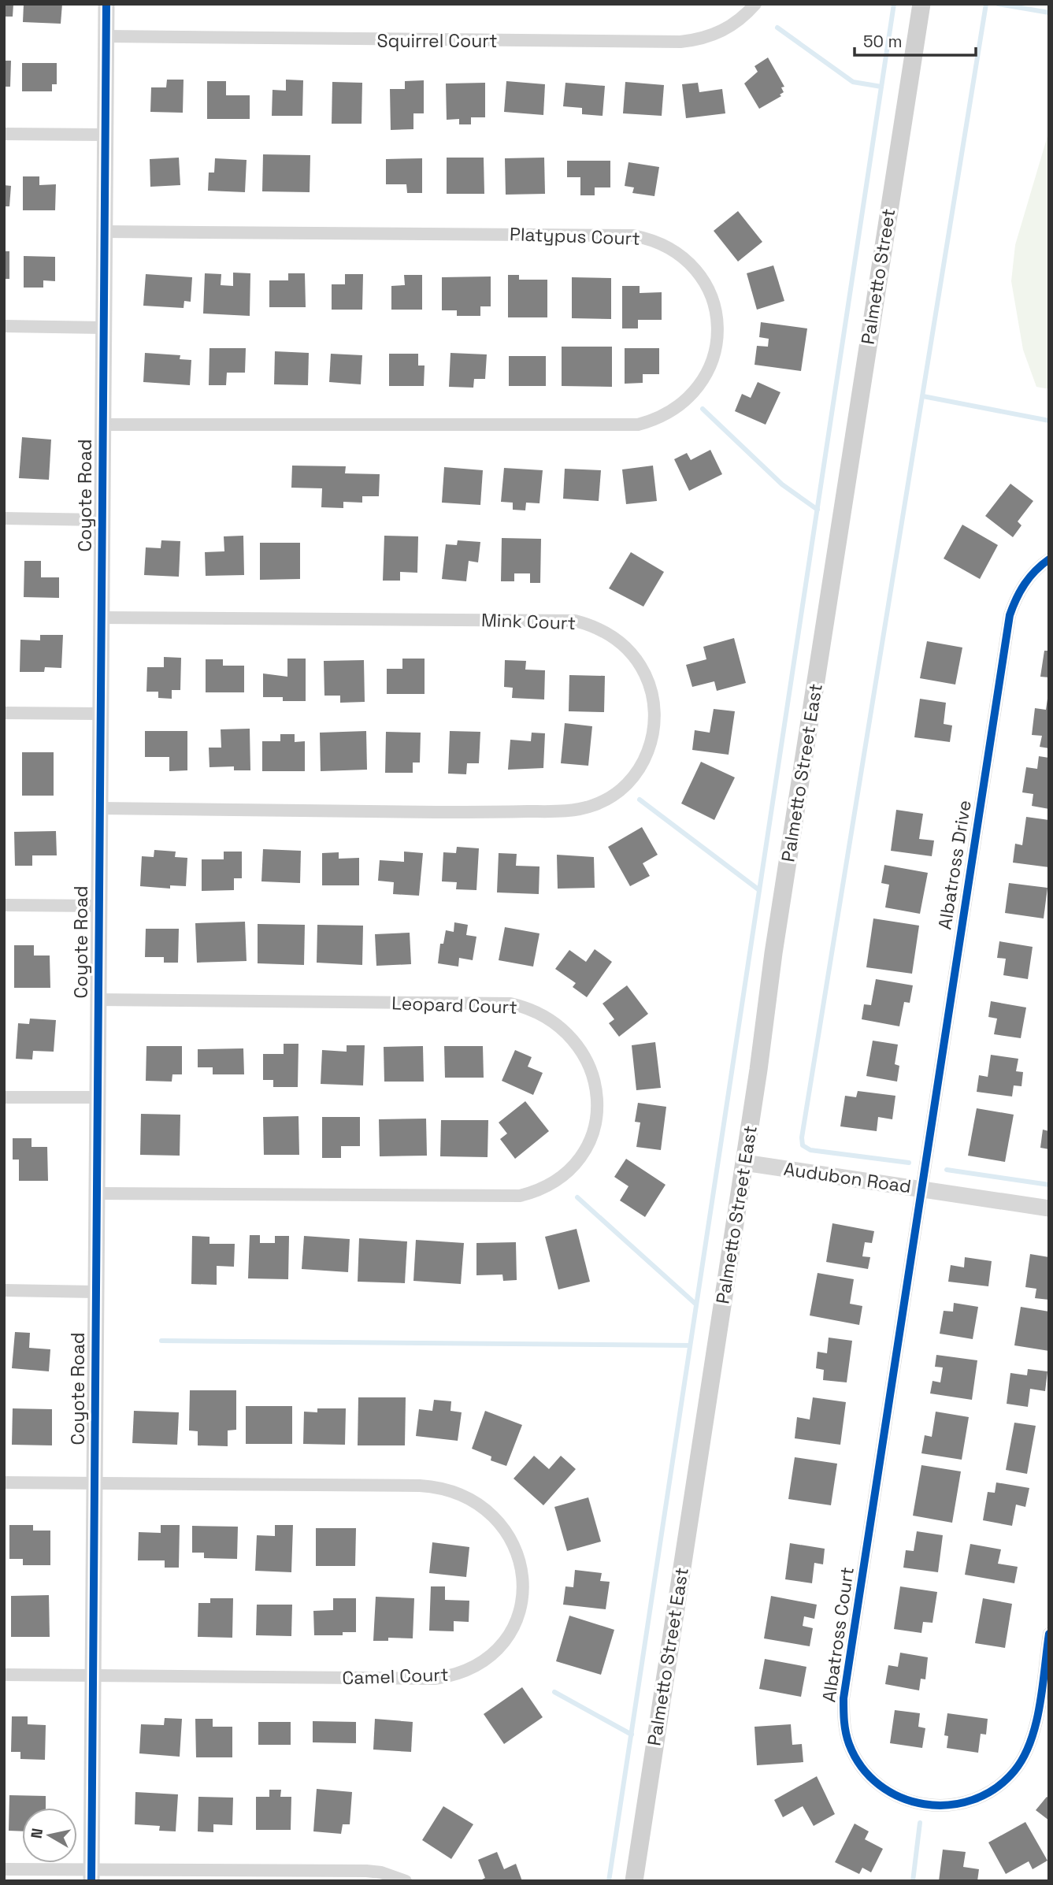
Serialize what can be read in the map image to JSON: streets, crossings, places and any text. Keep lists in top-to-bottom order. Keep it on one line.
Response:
{"streets":{"main road":["Palmetto Street","Palmetto Street East"],"street":["Squirrel Court","Platypus Court","Coyote Road","Mink Court","Albatross Drive","Leopard Court","Audubon Road","Albatross Court","Camel Court"]},"crossings":[["Squirrel Court","Coyote Road"],["Platypus Court","Coyote Road"],["Palmetto Street","Palmetto Street East"],["Coyote Road","Mink Court"],["Coyote Road","Leopard Court"],["Coyote Road","Camel Court"],["Palmetto Street East","Audubon Road"],["Albatross Drive","Audubon Road"],["Albatross Drive","Albatross Court"],["Audubon Road","Albatross Court"]],"scale_bar":"50 m","north":"left"}
